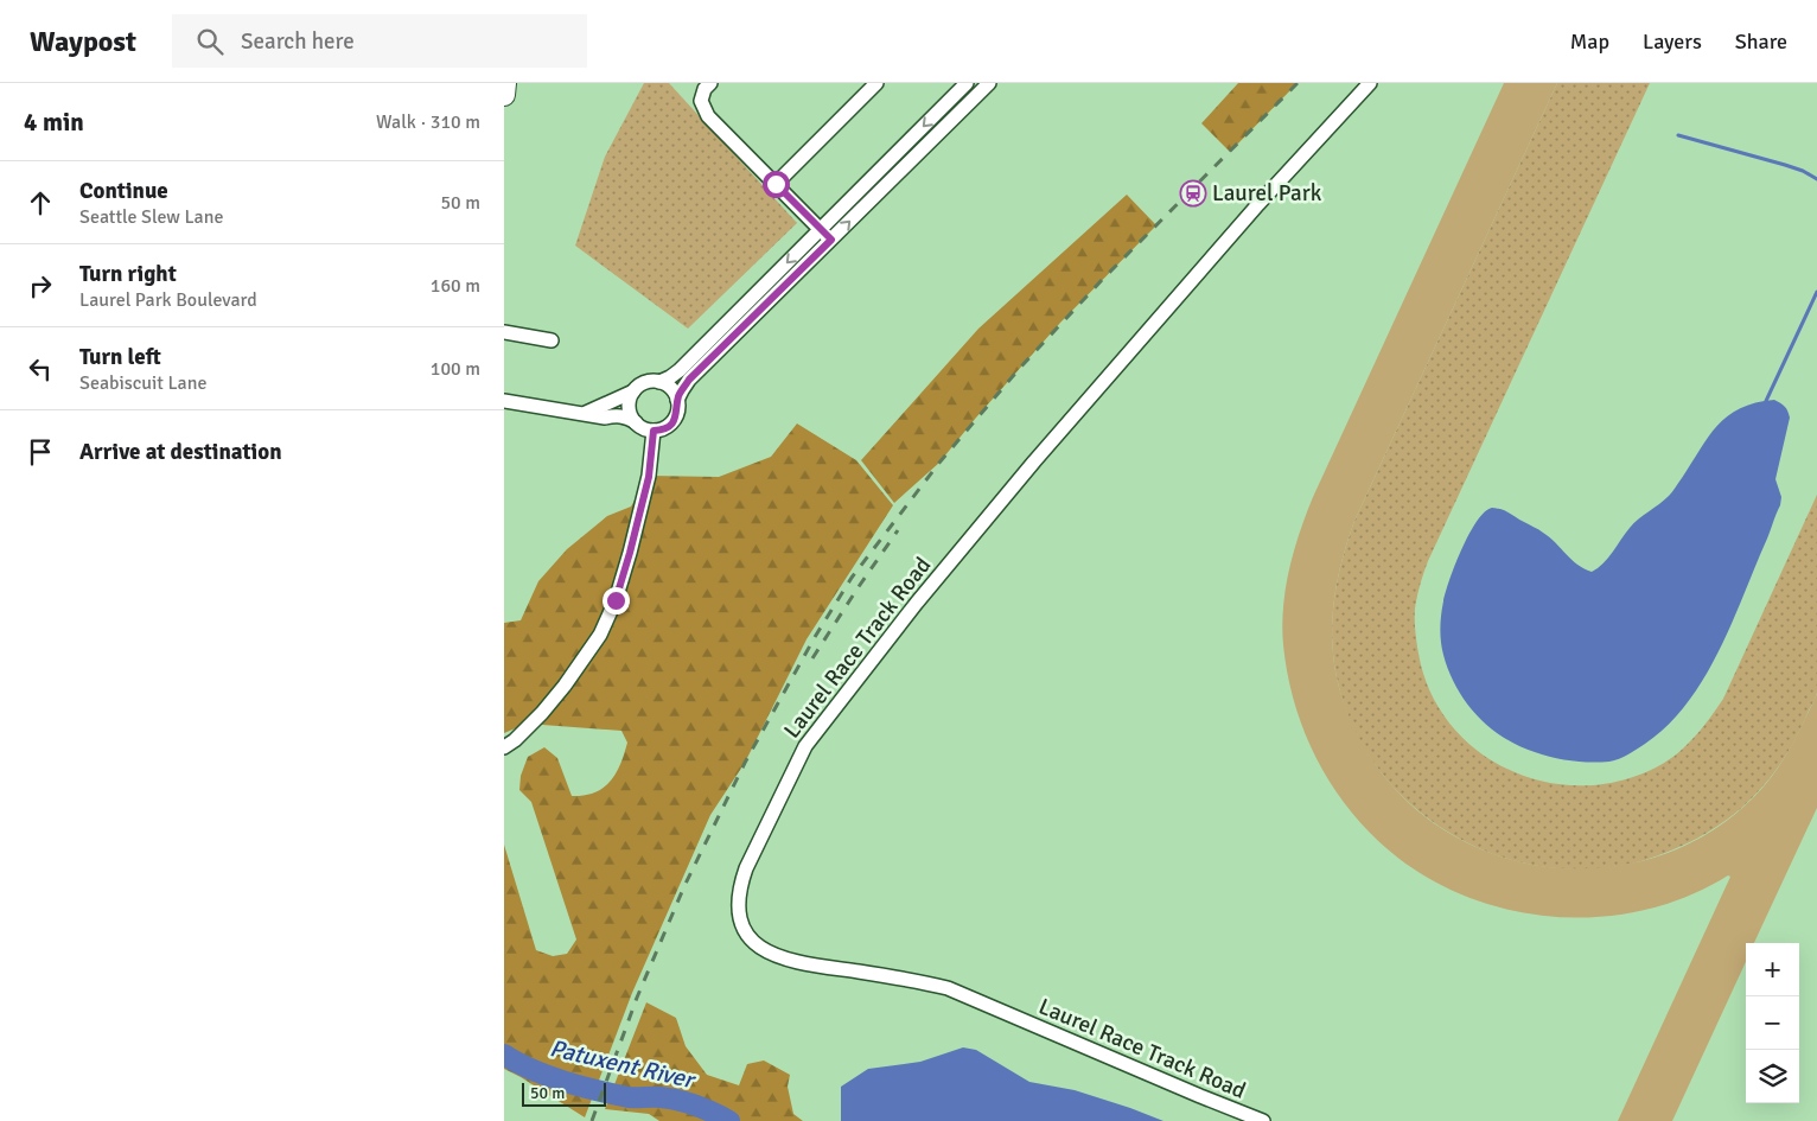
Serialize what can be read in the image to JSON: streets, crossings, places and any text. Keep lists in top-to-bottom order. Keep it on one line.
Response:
{"streets":{"street":["Laurel Race Track Road"]},"water":["Patuxent River"],"places":{"station":["Laurel Park"]},"scale_bar":"50 m","page":{"header":"Waypost","search":"Search here","nav":["Map","Layers","Share"],"heading":["4 min","Walk · 310 m"],"list":[["Continue","Seattle Slew Lane","50 m"],["Turn right","Laurel Park Boulevard","160 m"],["Turn left","Seabiscuit Lane","100 m"],"Arrive at destination"],"map_buttons":["+","−"],"scale":"50 m"}}
